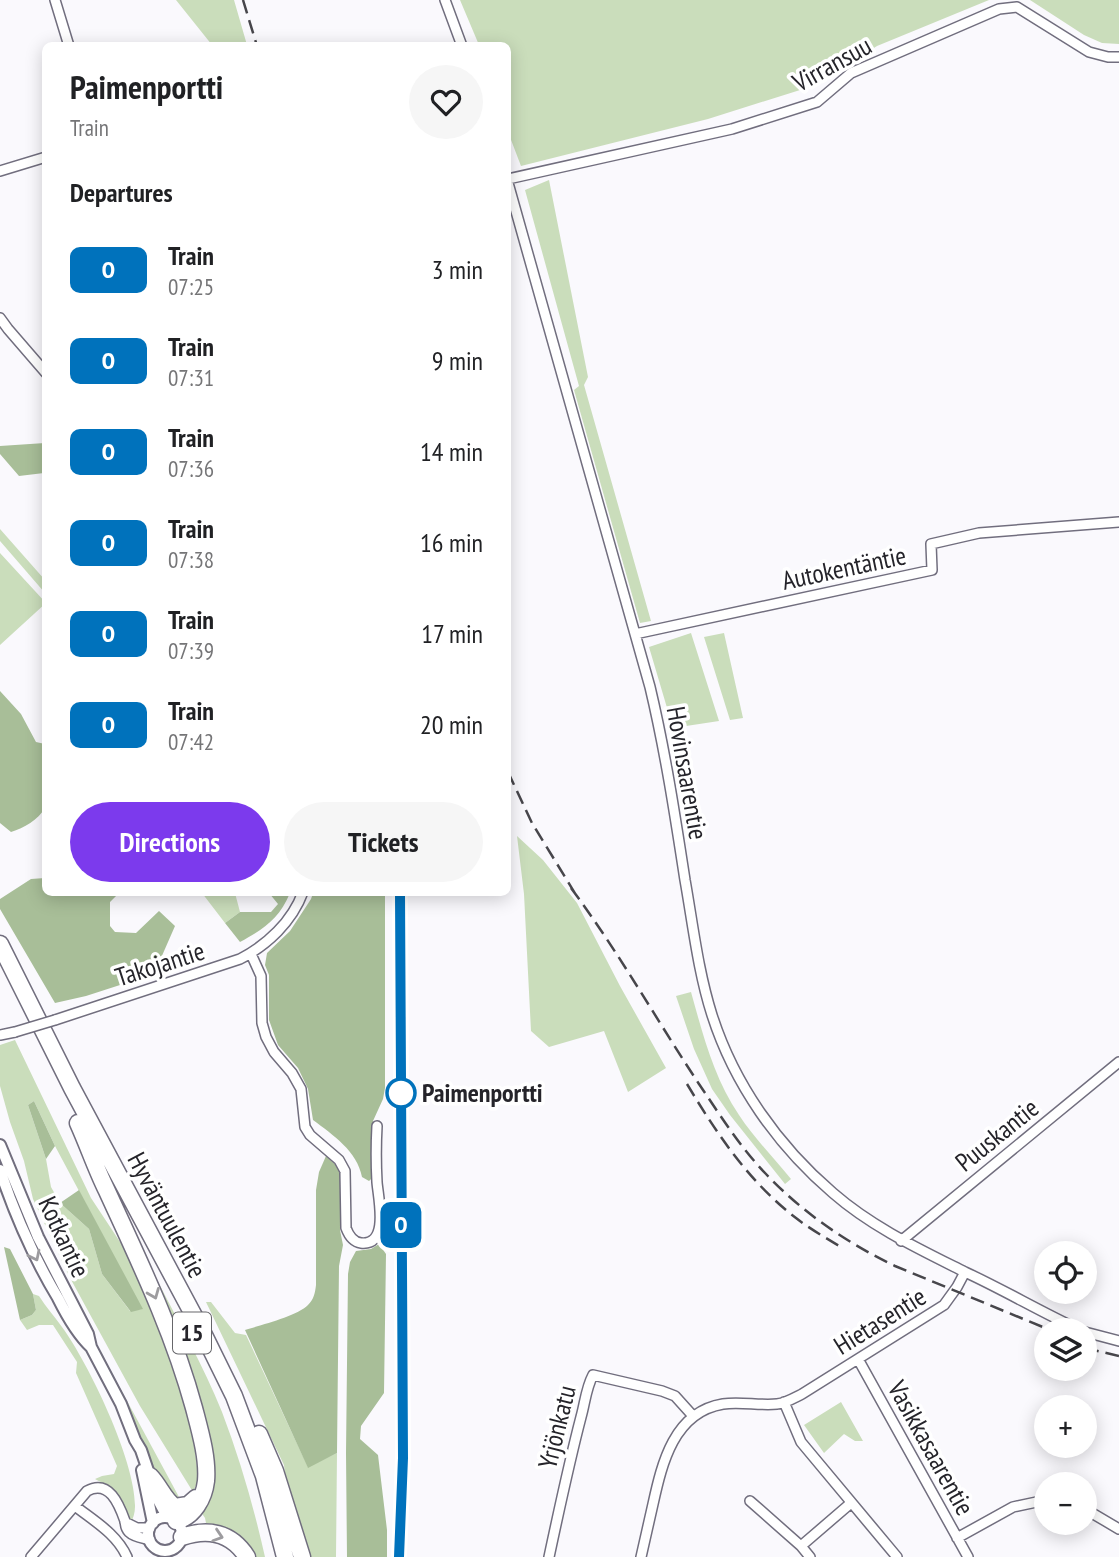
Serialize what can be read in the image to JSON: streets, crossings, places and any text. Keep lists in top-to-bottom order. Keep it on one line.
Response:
{"streets":{"highway":["Hyväntuulentie","15"],"street":["Virransuu","Autokentäntie","Hovinsaarentie","Takojantie","Puuskantie","Kotkantie","Hietasentie","Yrjönkatu","Vasikkasaarentie"]},"crossings":[["Autokentäntie","Hovinsaarentie"],["Hovinsaarentie","Puuskantie"],["Hovinsaarentie","Hietasentie"],["Hietasentie","Vasikkasaarentie"]],"places":["Paimenportti"],"page":{"on_map":"O","heading":[["Paimenportti","Train"],"Departures"],"list":[{"mark":"O","name":"Train","note":"07:25","value":"3 min"},{"mark":"O","name":"Train","note":"07:31","value":"9 min"},{"mark":"O","name":"Train","note":"07:36","value":"14 min"},{"mark":"O","name":"Train","note":"07:38","value":"16 min"},{"mark":"O","name":"Train","note":"07:39","value":"17 min"},{"mark":"O","name":"Train","note":"07:42","value":"20 min"}],"buttons":["Directions","Tickets"],"map_buttons":["+","−"]}}
